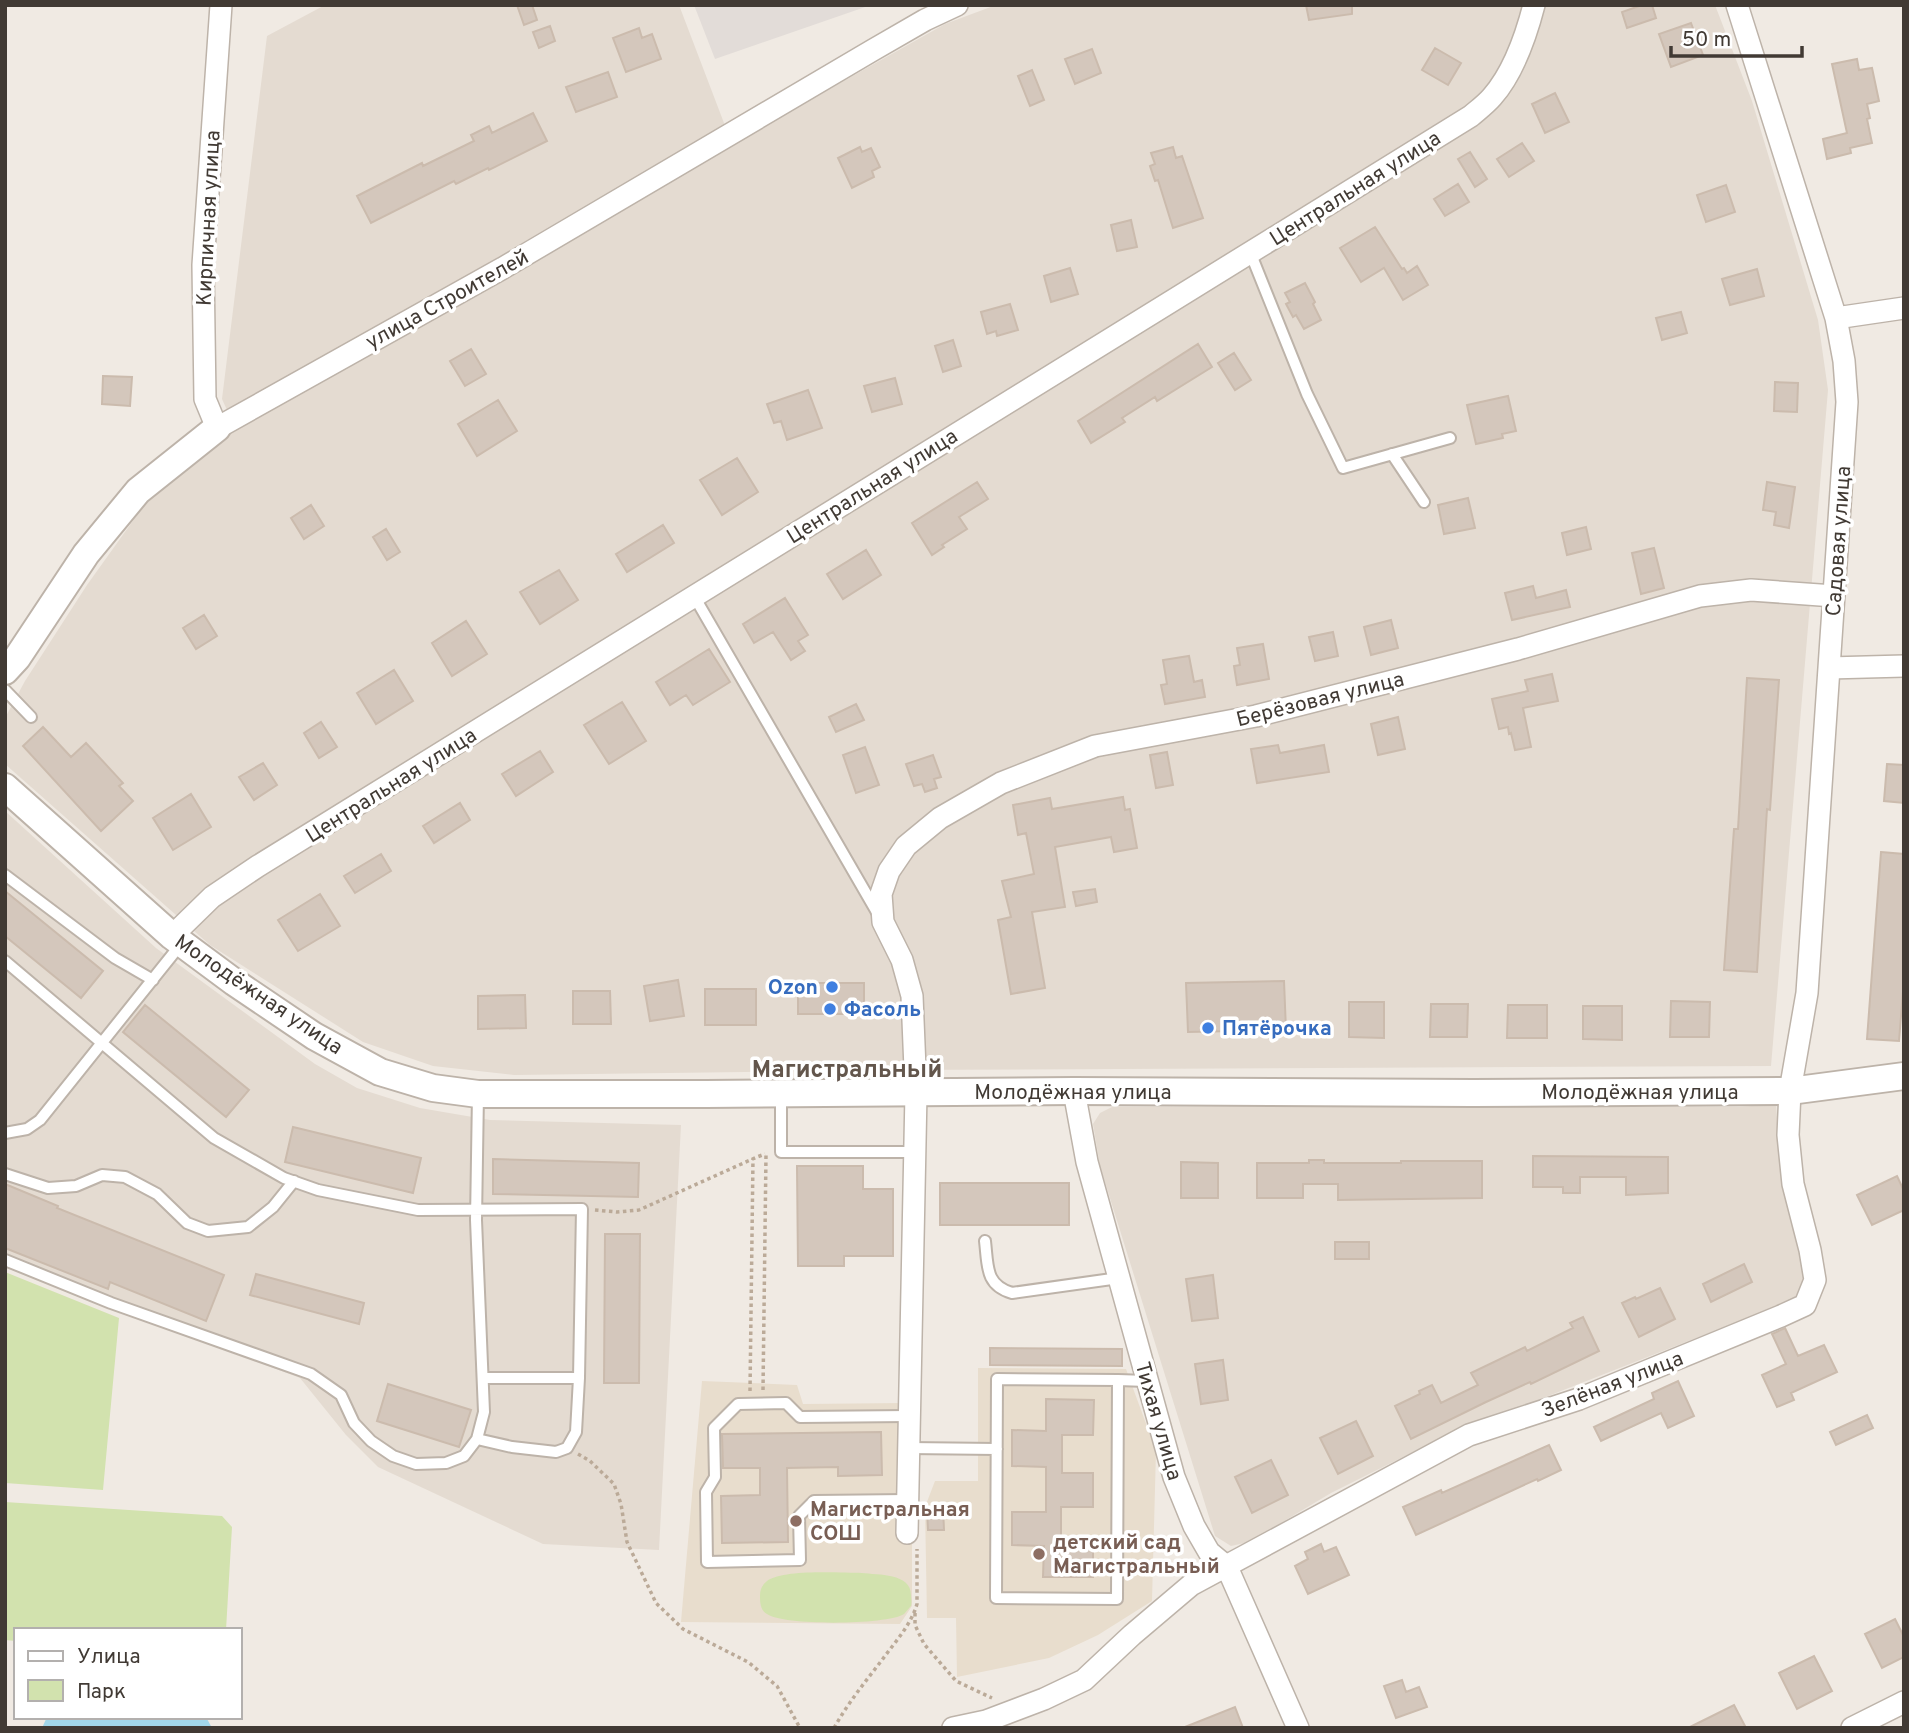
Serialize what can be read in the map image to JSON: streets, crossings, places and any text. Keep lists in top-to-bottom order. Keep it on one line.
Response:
{"streets":{"street":["Центральная улица","Кирпичная улица","улица Строителей","Садовая улица","Берёзовая улица","Молодёжная улица","Зелёная улица","Тихая улица"]},"crossings":[["Центральная улица","Молодёжная улица"],["Кирпичная улица","улица Строителей"],["Садовая улица","Берёзовая улица"],["Садовая улица","Молодёжная улица"],["Садовая улица","Зелёная улица"],["Молодёжная улица","Зелёная улица"],["Молодёжная улица","Тихая улица"],["Зелёная улица","Тихая улица"]],"districts":["Магистральный"],"places":["Ozon","Фасоль","Пятёрочка","Магистральная СОШ","детский сад Магистральный"],"legend":["Улица","Парк"],"scale_bar":"50 m"}
